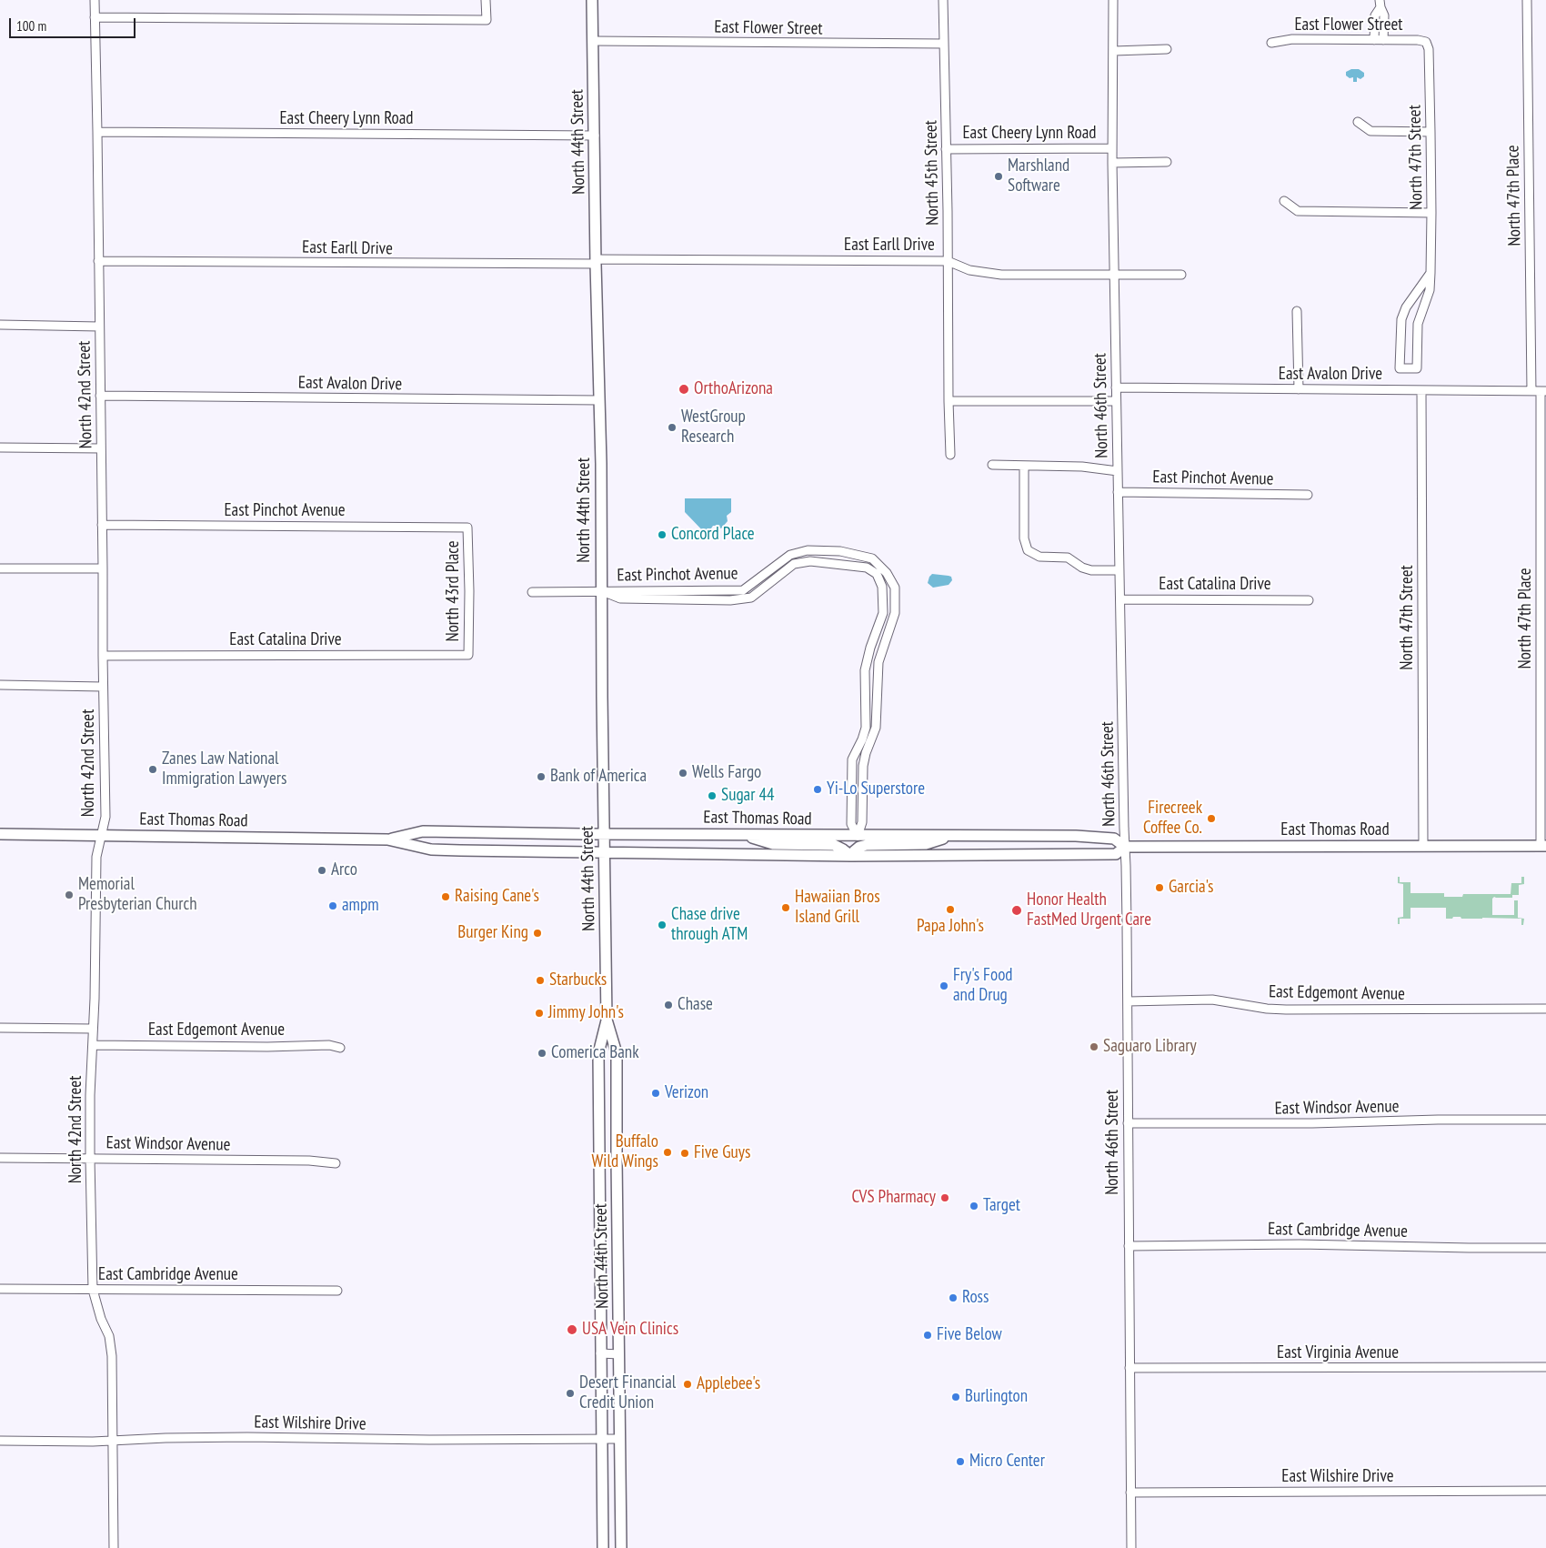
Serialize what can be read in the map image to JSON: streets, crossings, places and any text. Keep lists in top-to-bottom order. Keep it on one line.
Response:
{"streets":{"main road":["North 44th Street","East Thomas Road"],"street":["East Flower Street","East Cheery Lynn Road","North 47th Street","North 45th Street","North 47th Place","East Earll Drive","East Avalon Drive","North 42nd Street","North 46th Street","East Pinchot Avenue","East Catalina Drive","North 43rd Place","East Edgemont Avenue","East Windsor Avenue","East Cambridge Avenue","East Virginia Avenue","East Wilshire Drive"]},"crossings":[["East Flower Street","North 44th Street"],["East Flower Street","North 47th Street"],["East Flower Street","North 45th Street"],["East Cheery Lynn Road","North 44th Street"],["East Cheery Lynn Road","North 45th Street"],["East Cheery Lynn Road","North 42nd Street"],["East Cheery Lynn Road","North 46th Street"],["North 44th Street","East Earll Drive"],["North 44th Street","East Avalon Drive"],["North 44th Street","East Pinchot Avenue"],["North 44th Street","East Thomas Road"],["North 44th Street","East Wilshire Drive"],["North 47th Street","East Avalon Drive"],["North 47th Street","East Thomas Road"],["North 45th Street","East Earll Drive"],["North 47th Place","East Avalon Drive"],["North 47th Place","East Thomas Road"],["East Earll Drive","North 42nd Street"],["East Earll Drive","North 46th Street"],["East Avalon Drive","North 42nd Street"],["East Avalon Drive","North 46th Street"],["North 42nd Street","East Pinchot Avenue"],["North 42nd Street","East Catalina Drive"],["North 42nd Street","East Thomas Road"],["North 42nd Street","East Edgemont Avenue"],["North 42nd Street","East Windsor Avenue"],["North 42nd Street","East Cambridge Avenue"],["North 42nd Street","East Wilshire Drive"],["North 46th Street","East Pinchot Avenue"],["North 46th Street","East Catalina Drive"],["North 46th Street","East Thomas Road"],["North 46th Street","East Edgemont Avenue"],["North 46th Street","East Windsor Avenue"],["North 46th Street","East Cambridge Avenue"],["North 46th Street","East Virginia Avenue"],["North 46th Street","East Wilshire Drive"],["East Pinchot Avenue","North 43rd Place"],["East Pinchot Avenue","East Thomas Road"],["East Catalina Drive","North 43rd Place"]],"places":["Marshland Software","OrthoArizona","WestGroup Research","Concord Place","Zanes Law National Immigration Lawyers","Wells Fargo","Bank of America","Yi-Lo Superstore","Sugar 44","Firecreek Coffee Co.","Arco","Garcia's","Memorial Presbyterian Church","Raising Cane's","ampm","Hawaiian Bros Island Grill","Papa John's","Honor Health FastMed Urgent Care","Chase drive through ATM","Burger King","Starbucks","Fry's Food and Drug","Chase","Jimmy John's","Saguaro Library","Comerica Bank","Verizon","Buffalo Wild Wings","Five Guys","CVS Pharmacy","Target","Ross","USA Vein Clinics","Five Below","Applebee's","Desert Financial Credit Union","Burlington","Micro Center"],"scale_bar":"100 m"}
